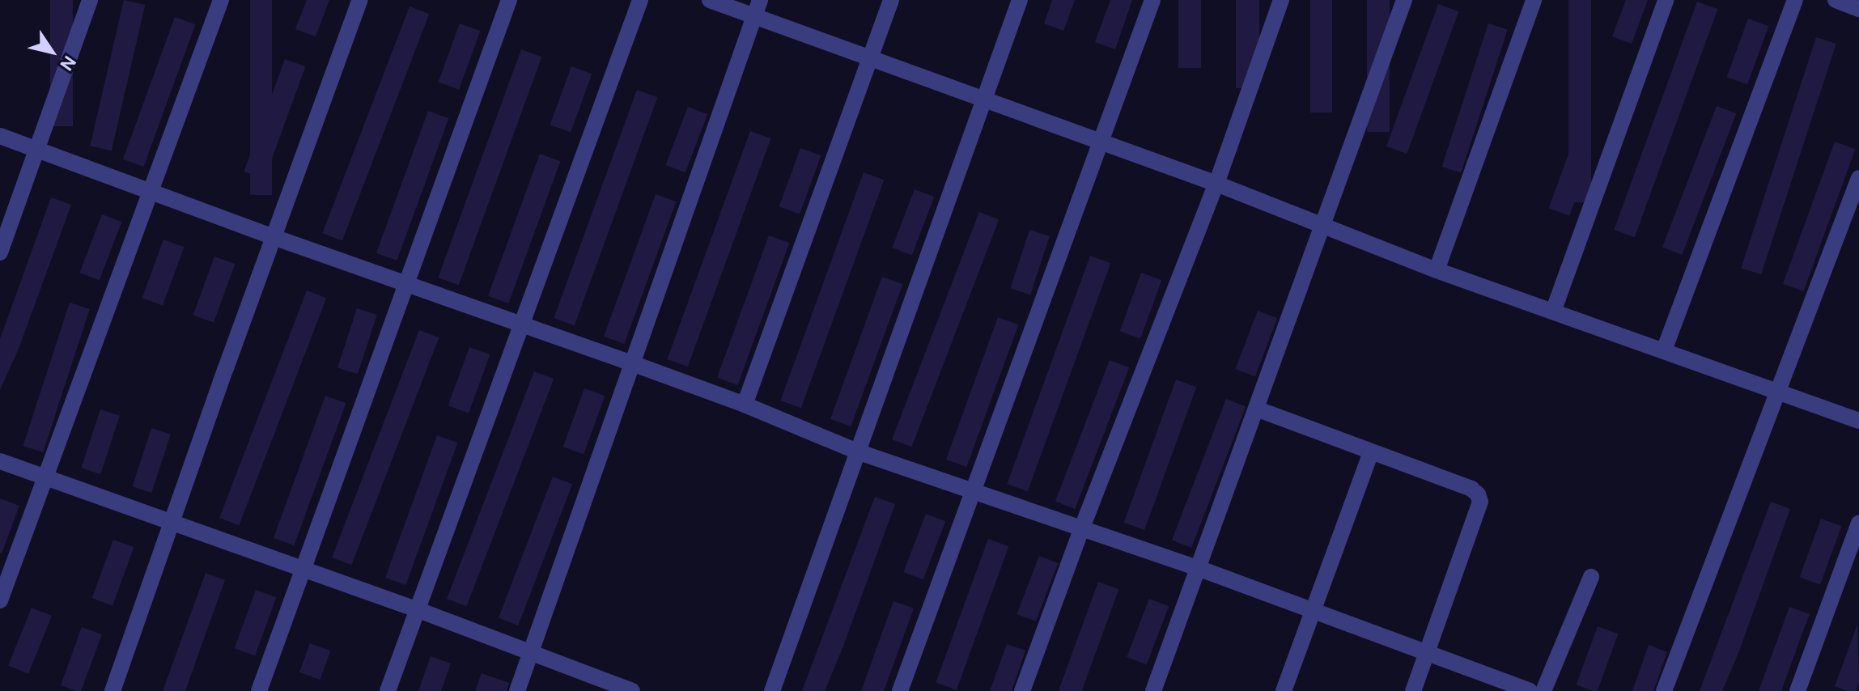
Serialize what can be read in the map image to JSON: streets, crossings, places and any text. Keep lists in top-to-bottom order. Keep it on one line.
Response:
{"north":"bottom right"}
